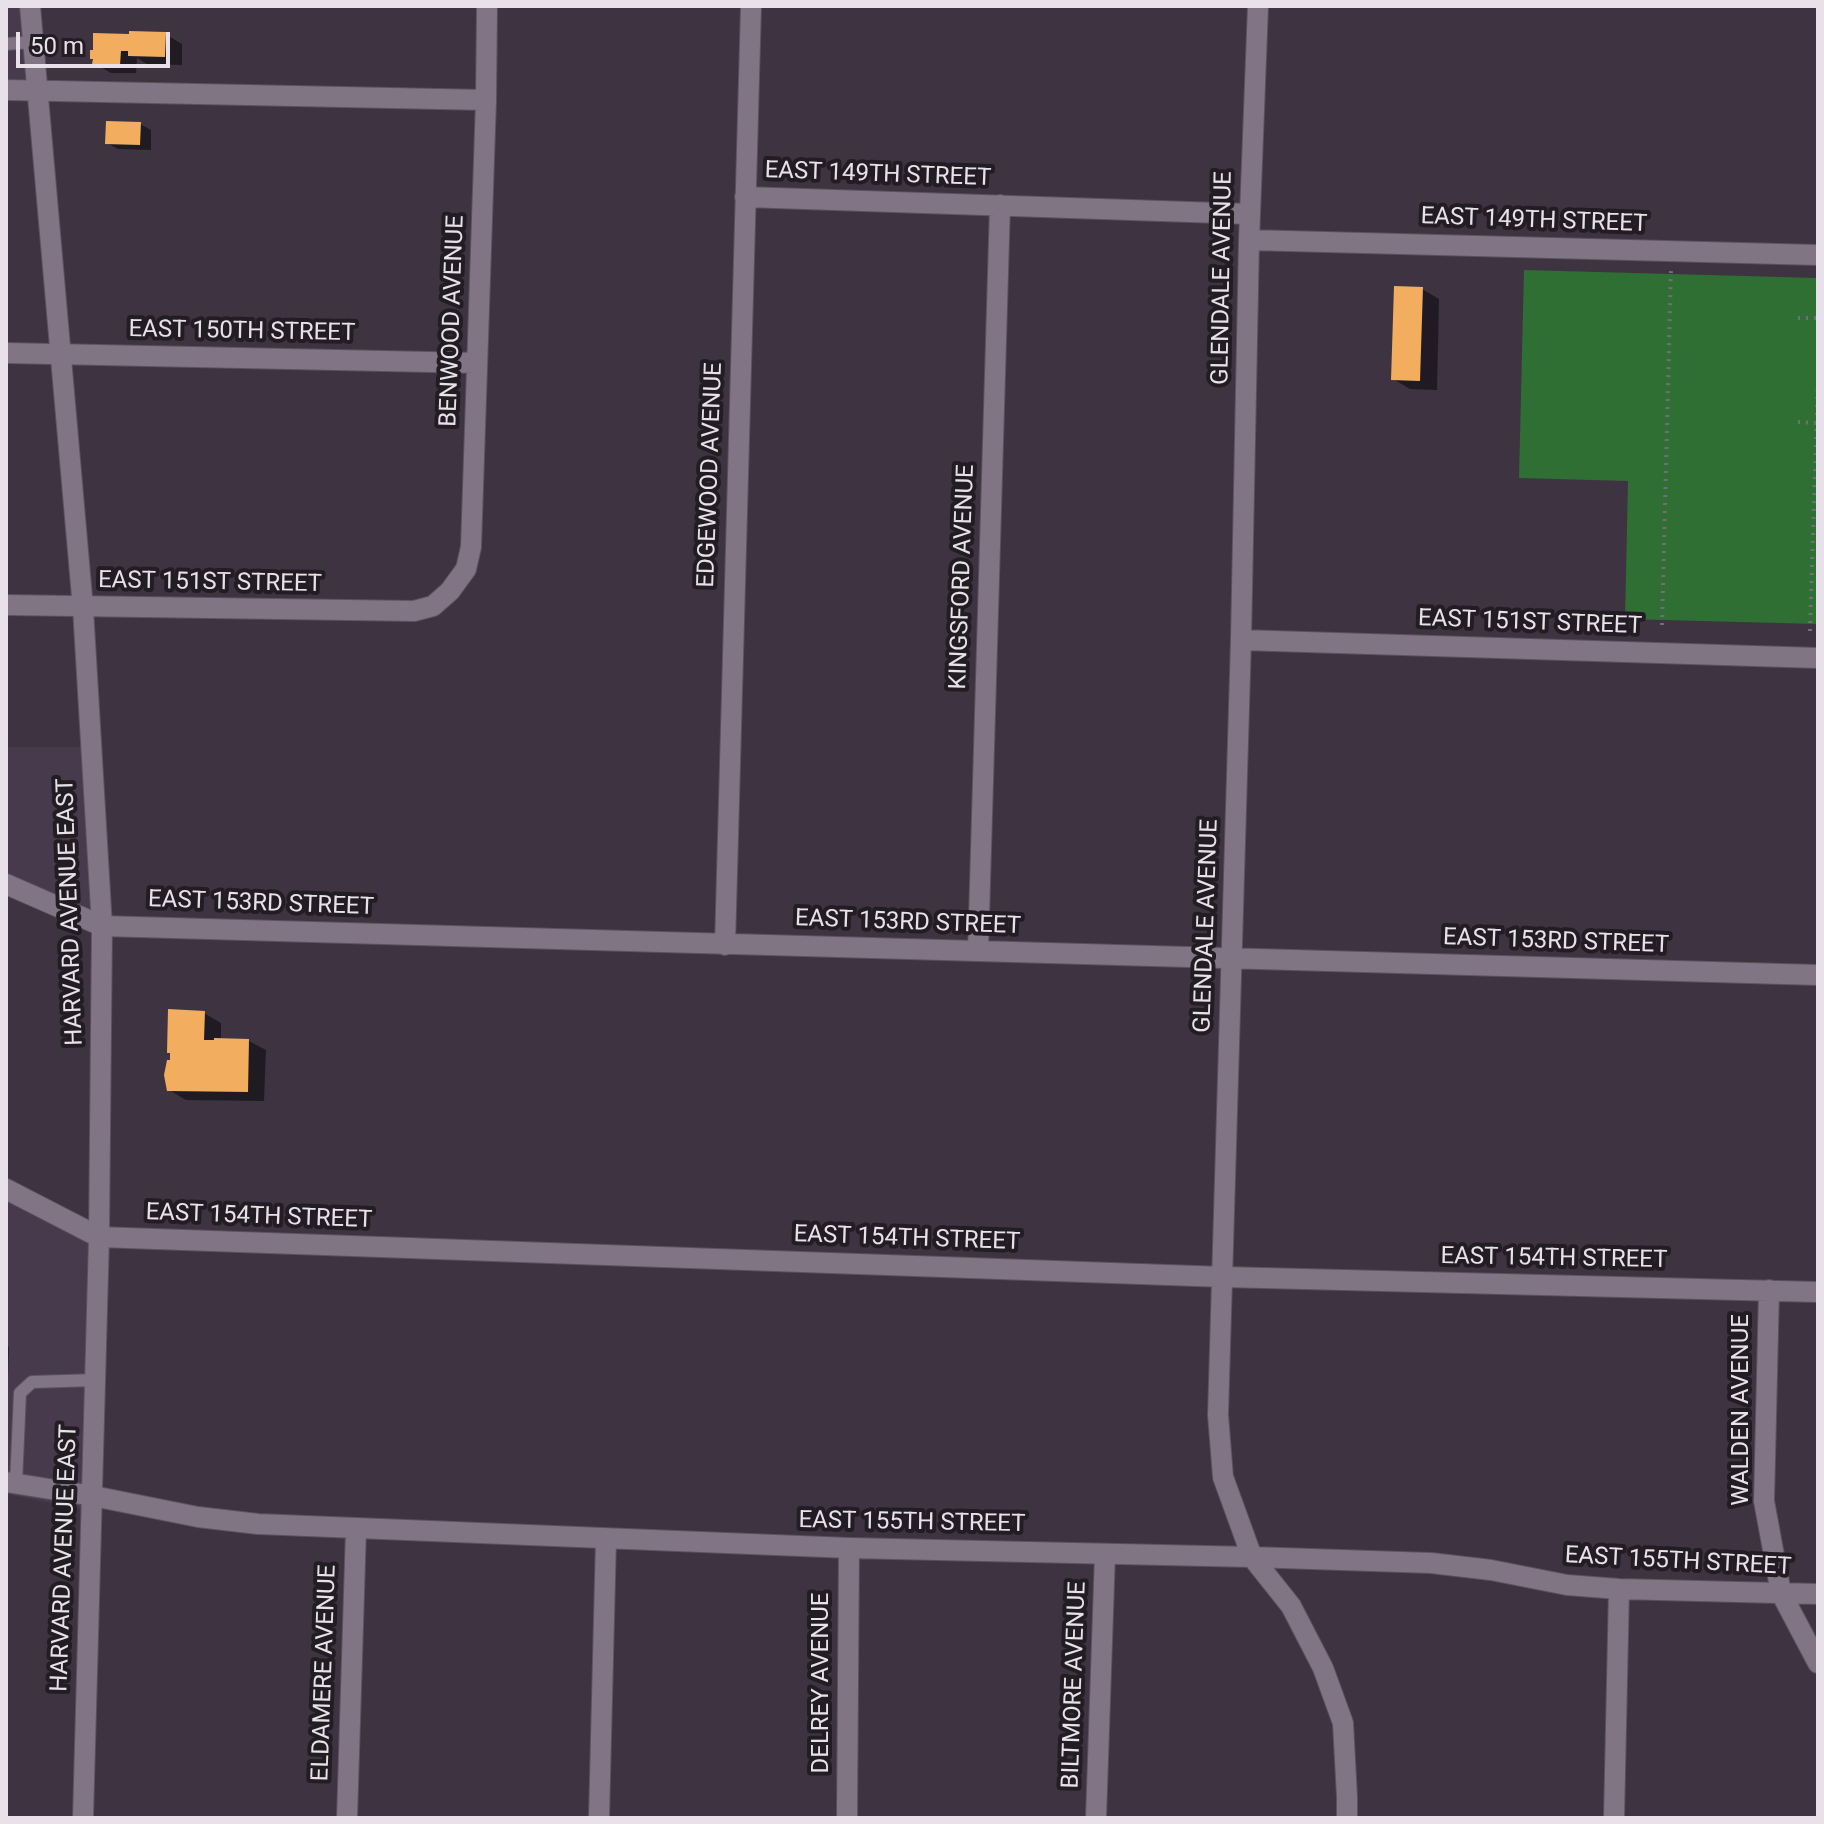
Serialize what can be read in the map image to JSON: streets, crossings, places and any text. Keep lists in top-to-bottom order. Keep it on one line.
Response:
{"streets":{"street":["EAST 149TH STREET","GLENDALE AVENUE","BENWOOD AVENUE","EAST 150TH STREET","EDGEWOOD AVENUE","KINGSFORD AVENUE","EAST 151ST STREET","EAST 153RD STREET","HARVARD AVENUE EAST","EAST 154TH STREET","WALDEN AVENUE","EAST 155TH STREET","ELDAMERE AVENUE","DELREY AVENUE","BILTMORE AVENUE"]},"crossings":[["EAST 149TH STREET","GLENDALE AVENUE"],["EAST 149TH STREET","EDGEWOOD AVENUE"],["EAST 149TH STREET","KINGSFORD AVENUE"],["GLENDALE AVENUE","EAST 151ST STREET"],["GLENDALE AVENUE","EAST 153RD STREET"],["GLENDALE AVENUE","EAST 154TH STREET"],["GLENDALE AVENUE","EAST 155TH STREET"],["BENWOOD AVENUE","EAST 150TH STREET"],["BENWOOD AVENUE","EAST 151ST STREET"],["EAST 150TH STREET","HARVARD AVENUE EAST"],["EDGEWOOD AVENUE","EAST 153RD STREET"],["KINGSFORD AVENUE","EAST 153RD STREET"],["EAST 151ST STREET","HARVARD AVENUE EAST"],["EAST 153RD STREET","HARVARD AVENUE EAST"],["HARVARD AVENUE EAST","EAST 154TH STREET"],["HARVARD AVENUE EAST","EAST 155TH STREET"],["EAST 154TH STREET","WALDEN AVENUE"],["WALDEN AVENUE","EAST 155TH STREET"],["EAST 155TH STREET","ELDAMERE AVENUE"],["EAST 155TH STREET","DELREY AVENUE"],["EAST 155TH STREET","BILTMORE AVENUE"]],"scale_bar":"50 m"}
